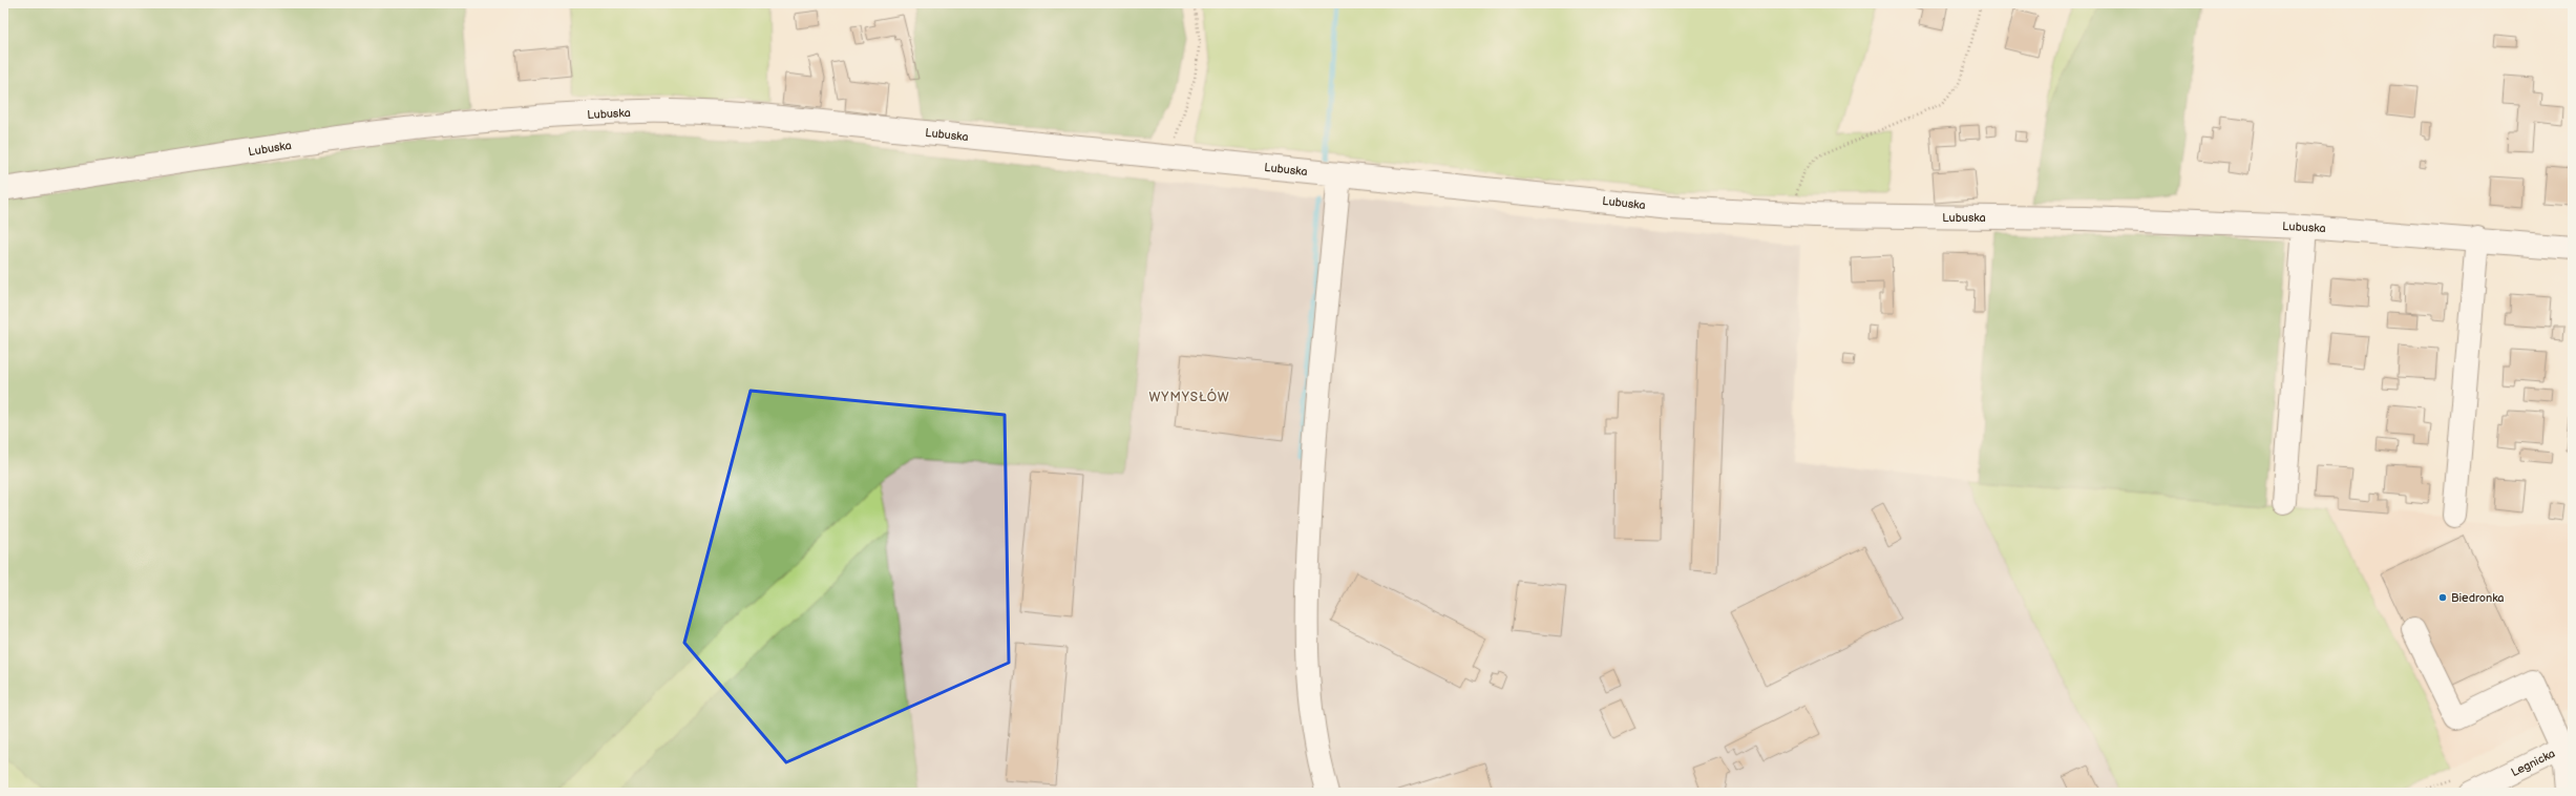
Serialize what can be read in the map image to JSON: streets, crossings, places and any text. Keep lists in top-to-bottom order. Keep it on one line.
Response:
{"streets":{"street":["Lubuska","Legnicka"]},"districts":["WYMYSŁÓW"],"places":["Biedronka"]}
